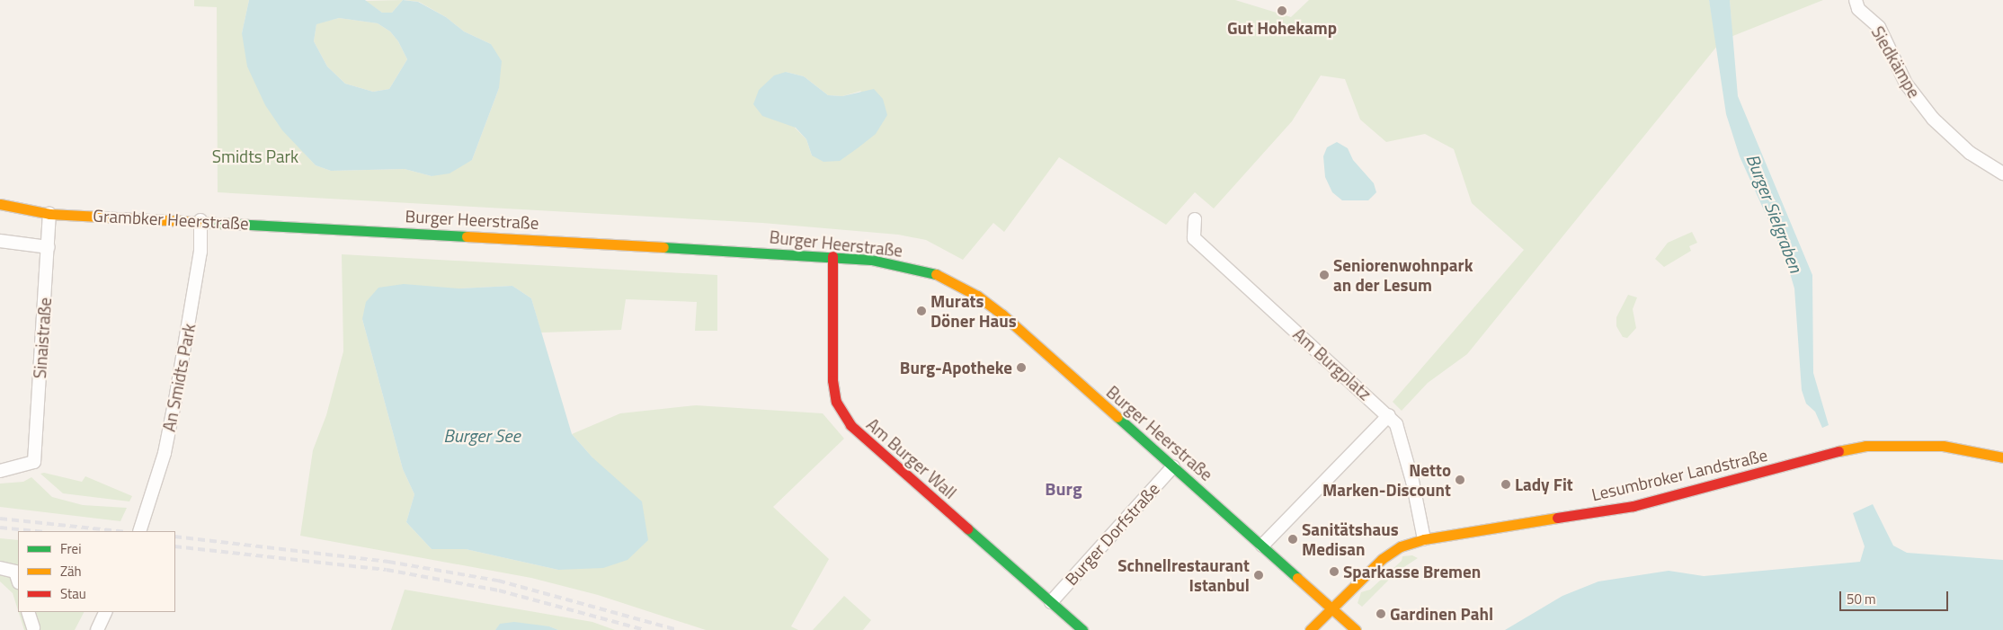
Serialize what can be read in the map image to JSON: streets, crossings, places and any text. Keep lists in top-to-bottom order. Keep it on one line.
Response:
{"streets":{"main road":["Grambker Heerstraße","Burger Heerstraße","Am Burger Wall","Lesumbroker Landstraße"],"street":["Siedkämpe","Sinaistraße","Am Burgplatz","An Smidts Park","Burger Dorfstraße"]},"crossings":[["Grambker Heerstraße","Burger Heerstraße"],["Grambker Heerstraße","Sinaistraße"],["Grambker Heerstraße","An Smidts Park"],["Burger Heerstraße","Am Burger Wall"],["Burger Heerstraße","Lesumbroker Landstraße"],["Burger Heerstraße","Burger Dorfstraße"],["Am Burgplatz","Lesumbroker Landstraße"],["Am Burger Wall","Burger Dorfstraße"]],"districts":["Burg"],"water":["Burger Sielgraben","Burger See"],"parks":["Smidts Park"],"places":["Gut Hohekamp","Seniorenwohnpark an der Lesum","Murats Döner Haus","Burg-Apotheke","Netto Marken-Discount","Lady Fit","Sanitätshaus Medisan","Sparkasse Bremen","Schnellrestaurant Istanbul","Gardinen Pahl"],"legend":["Frei","Zäh","Stau"],"scale_bar":"50 m"}
